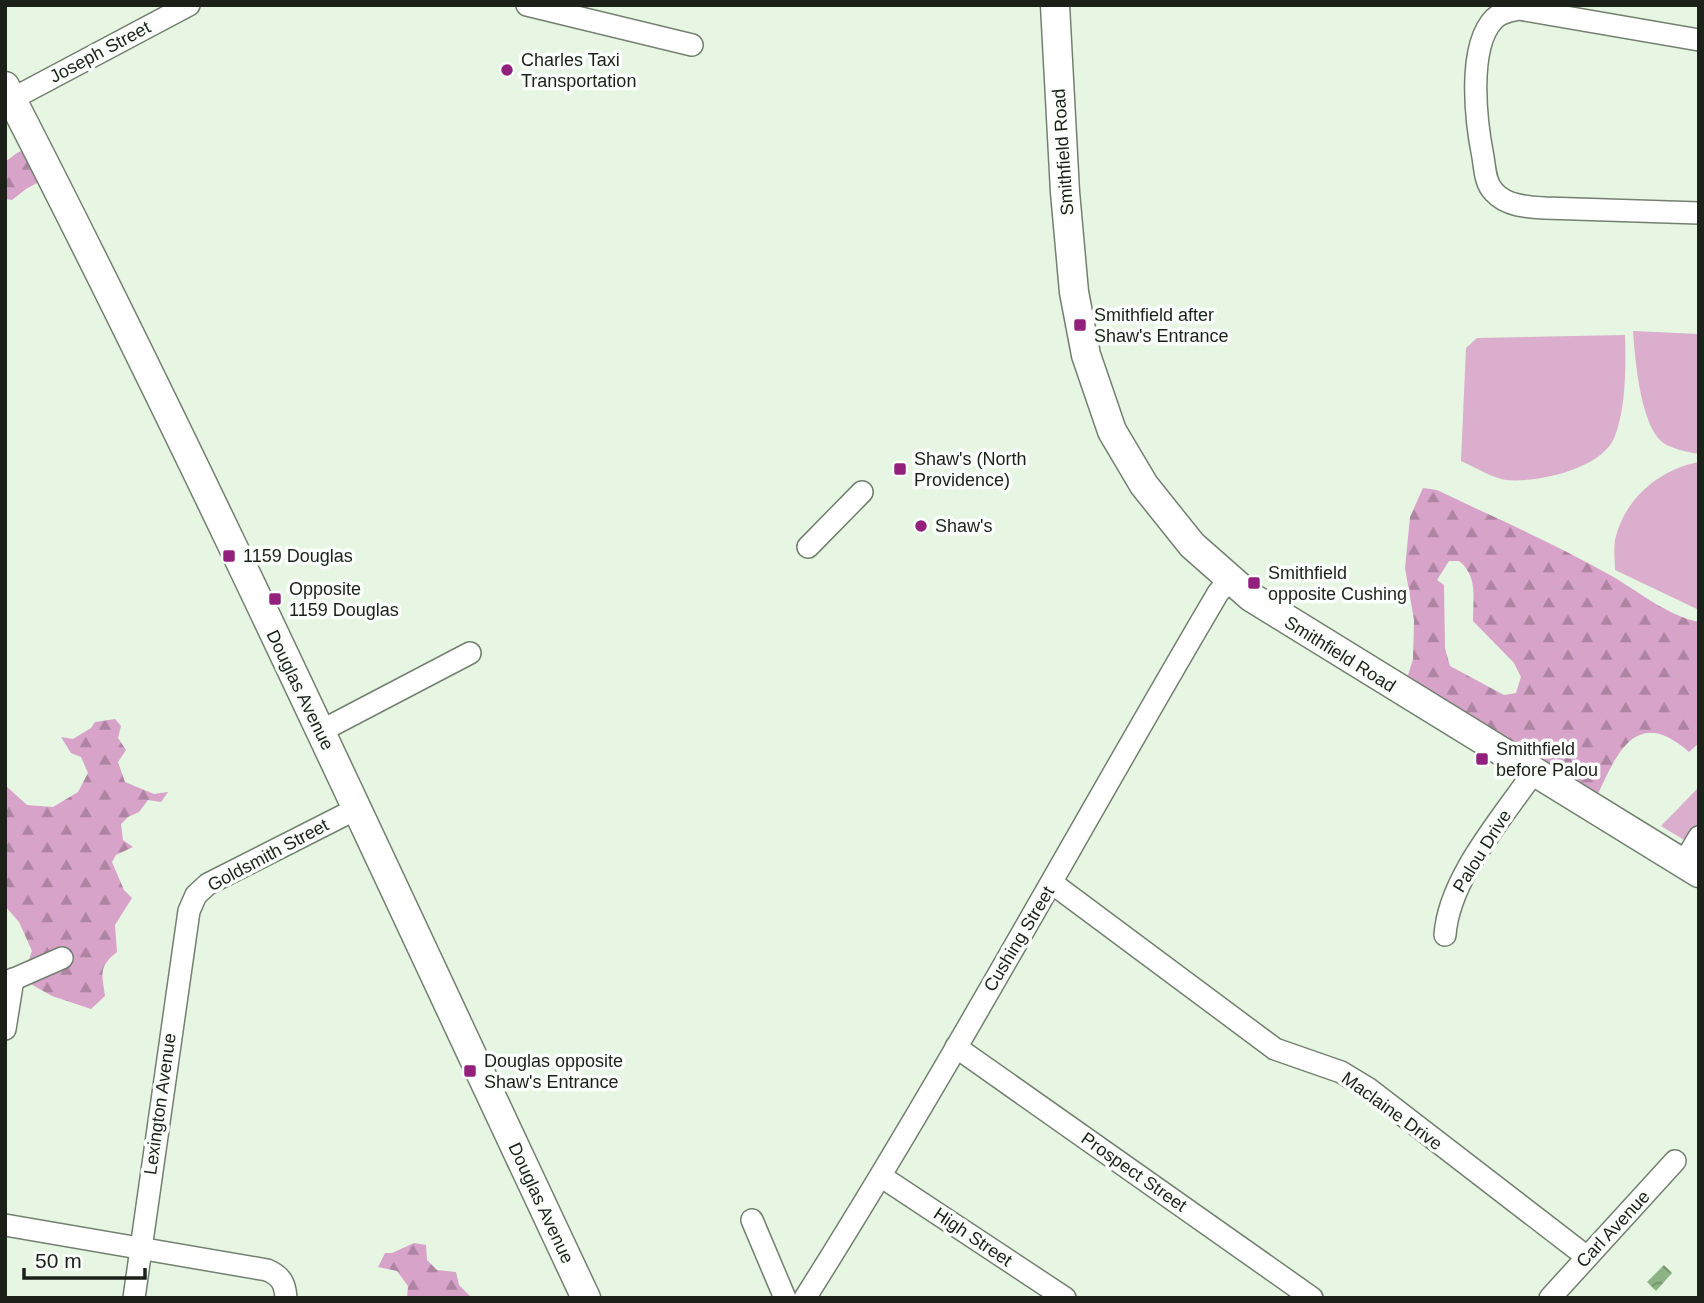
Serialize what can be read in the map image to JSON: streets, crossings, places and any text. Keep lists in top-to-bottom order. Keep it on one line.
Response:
{"streets":{"main road":["Smithfield Road","Douglas Avenue"],"street":["Joseph Street","Palou Drive","Goldsmith Street","Cushing Street","Lexington Avenue","Maclaine Drive","Prospect Street","Carl Avenue","High Street"]},"crossings":[["Joseph Street","Douglas Avenue"],["Smithfield Road","Palou Drive"],["Smithfield Road","Cushing Street"],["Douglas Avenue","Goldsmith Street"],["Goldsmith Street","Lexington Avenue"],["Cushing Street","Maclaine Drive"],["Cushing Street","Prospect Street"],["Cushing Street","High Street"],["Maclaine Drive","Carl Avenue"]],"places":{"other":["Charles Taxi Transportation","Shaw's"],"transit":["Smithfield after Shaw's Entrance","Shaw's (North Providence)","1159 Douglas","Smithfield opposite Cushing","Opposite 1159 Douglas","Smithfield before Palou","Douglas opposite Shaw's Entrance"]},"scale_bar":"50 m"}
